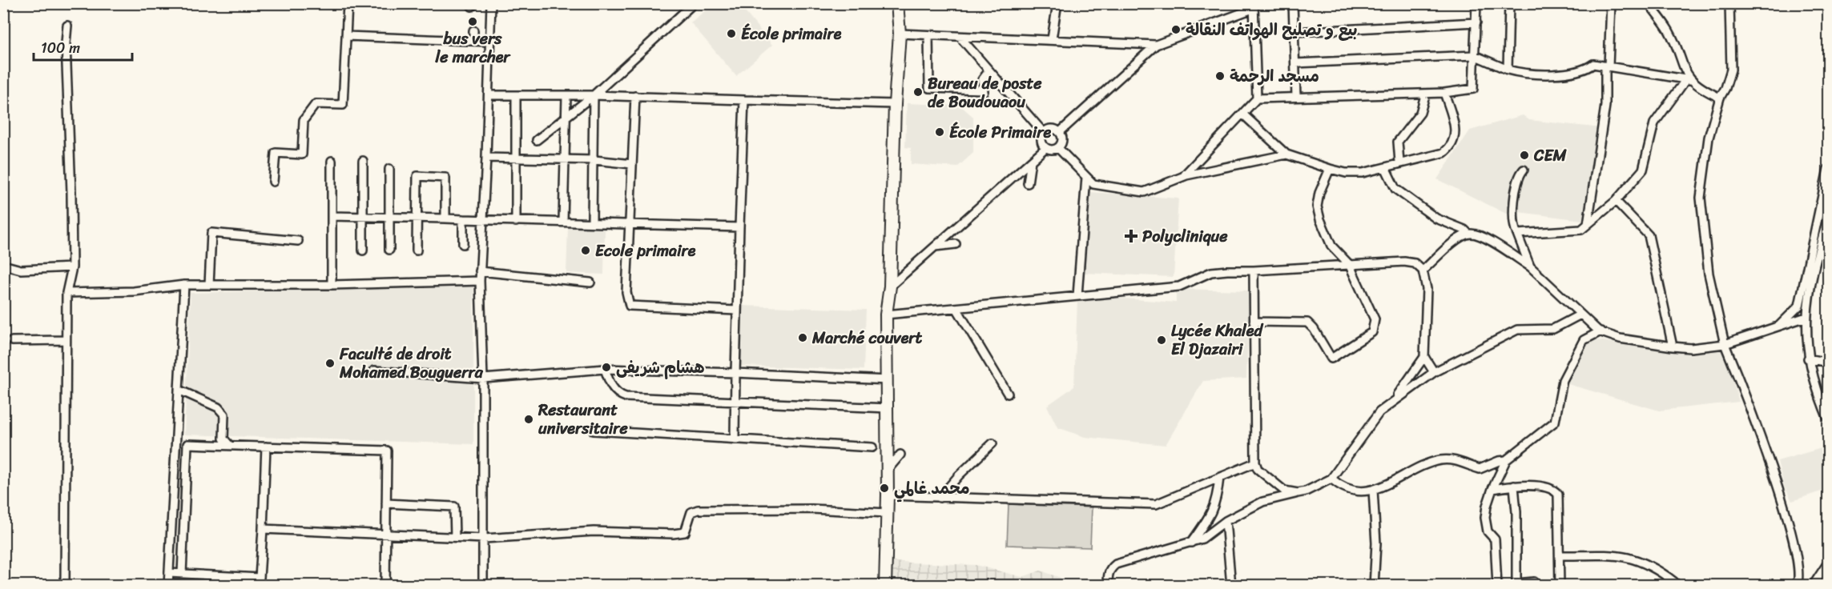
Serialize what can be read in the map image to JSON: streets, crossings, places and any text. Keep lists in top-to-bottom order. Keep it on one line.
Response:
{"places":{"other":["bus vers le marcher","بيع و تصليح الهواتف النقالة","École primaire","مسجد الرحمة","Bureau de poste de Boudouaou","École Primaire","CEM","Ecole primaire","Marché couvert","Lycée Khaled El Djazairi","Faculté de droit Mohamed Bouguerra","هشام شريفى","Restaurant universitaire","محمد غالمي"],"health":["Polyclinique"]},"scale_bar":"100 m"}
